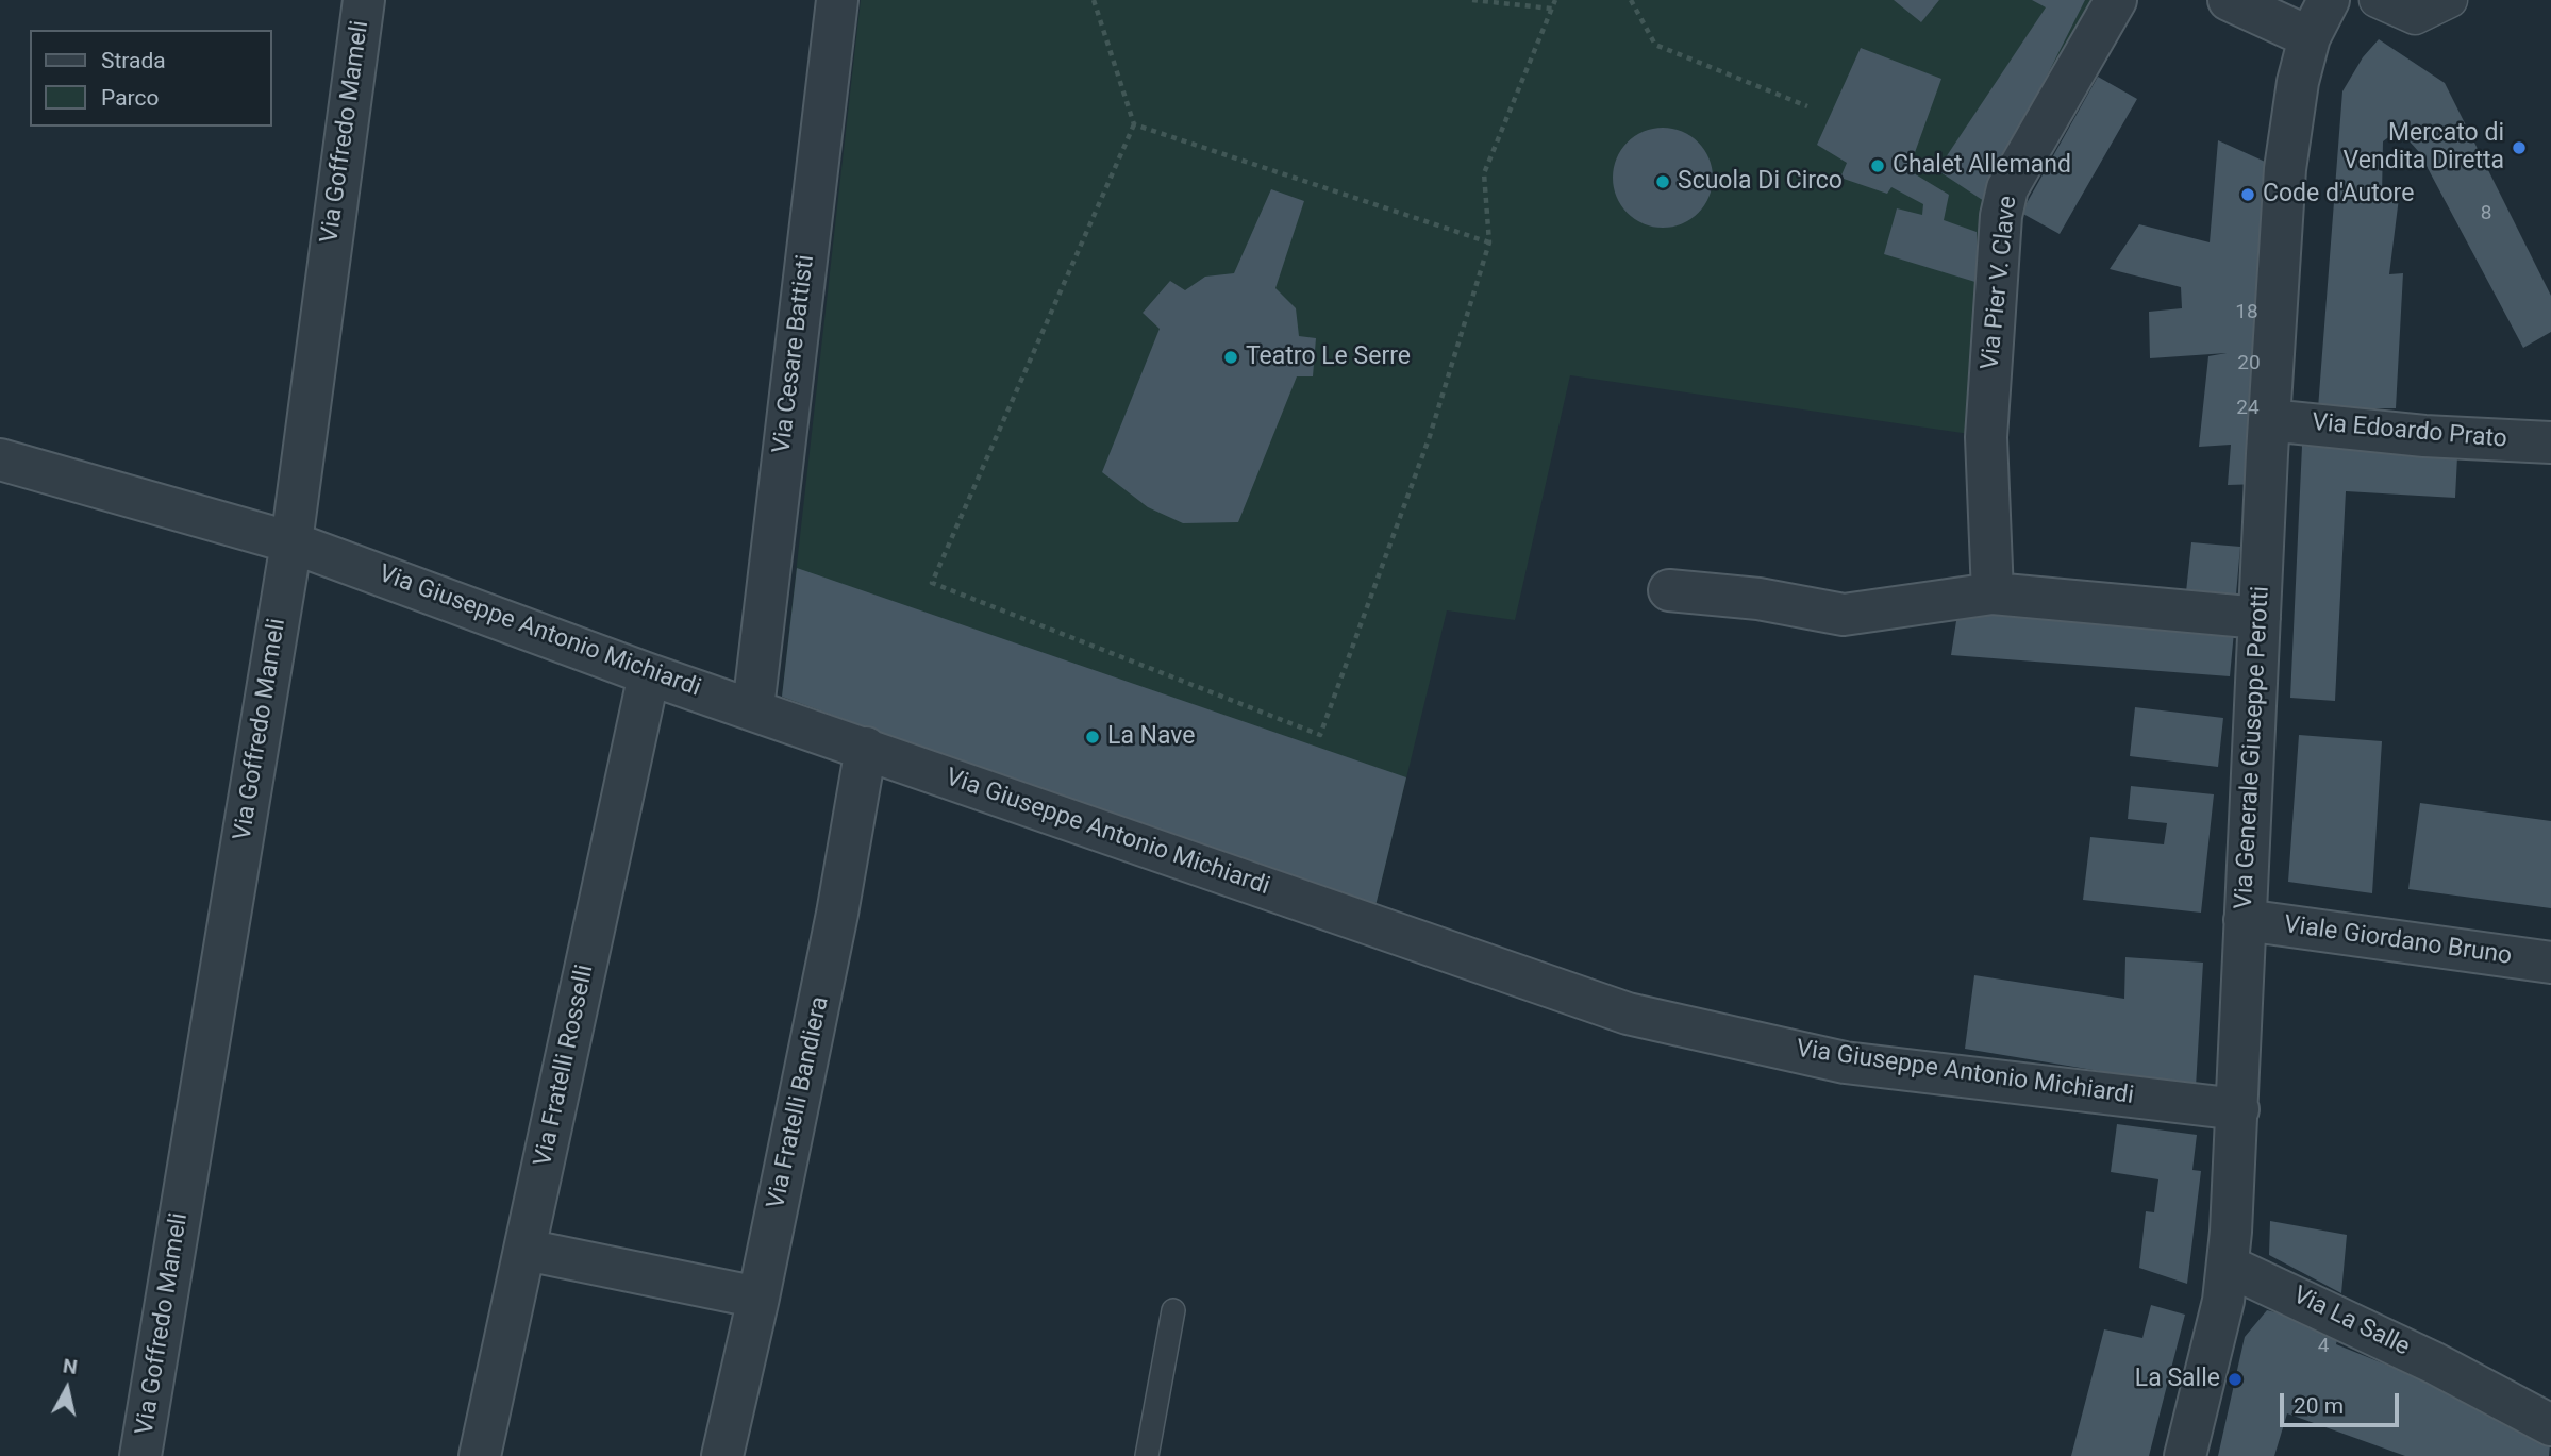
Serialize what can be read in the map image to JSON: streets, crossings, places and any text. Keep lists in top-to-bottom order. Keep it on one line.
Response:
{"streets":{"street":["Via Goffredo Mameli","Via Pier V. Clave","Via Cesare Battisti","Via Edoardo Prato","Via Giuseppe Antonio Michiardi","Via Generale Giuseppe Perotti","Viale Giordano Bruno","Via Fratelli Rosselli","Via Fratelli Bandiera","Via La Salle"]},"crossings":[["Via Goffredo Mameli","Via Giuseppe Antonio Michiardi"],["Via Cesare Battisti","Via Giuseppe Antonio Michiardi"],["Via Edoardo Prato","Via Generale Giuseppe Perotti"],["Via Giuseppe Antonio Michiardi","Via Generale Giuseppe Perotti"],["Via Giuseppe Antonio Michiardi","Via Fratelli Rosselli"],["Via Giuseppe Antonio Michiardi","Via Fratelli Bandiera"],["Via Generale Giuseppe Perotti","Viale Giordano Bruno"],["Via Generale Giuseppe Perotti","Via La Salle"]],"places":["Mercato di Vendita Diretta","Chalet Allemand","Scuola Di Circo","Code d'Autore","Teatro Le Serre","La Nave","La Salle"],"house_numbers":["8","18","20","24","4"],"legend":["Strada","Parco"],"scale_bar":"20 m","north":"top"}
